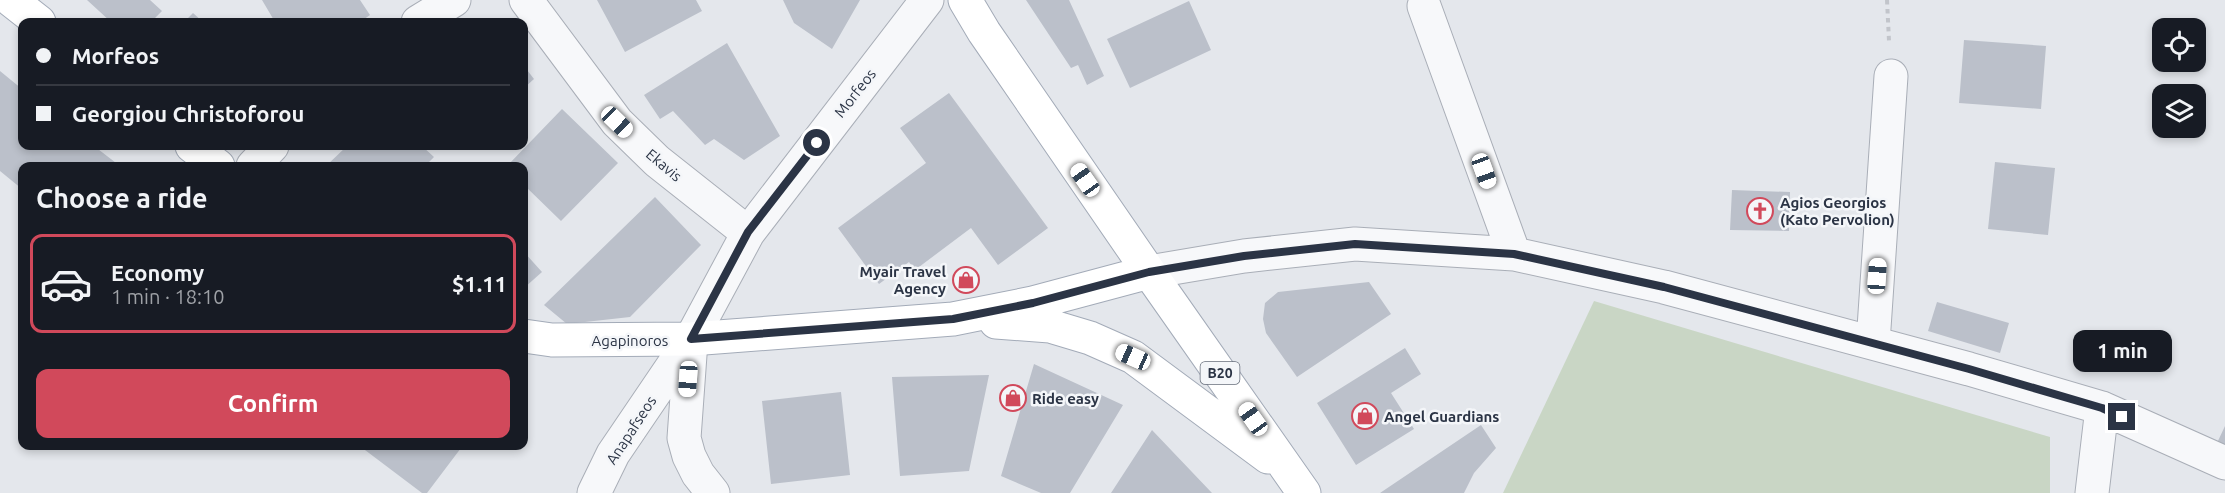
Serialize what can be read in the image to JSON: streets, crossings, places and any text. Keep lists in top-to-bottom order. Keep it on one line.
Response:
{"streets":{"main road":["Agapinoros","B20"],"street":["Morfeos","Ekavis","Anapafseos"]},"crossings":[["Morfeos","Ekavis"],["Morfeos","Agapinoros"],["Morfeos","Anapafseos"],["Agapinoros","Anapafseos"]],"places":{"church":["Agios Georgios (Kato Pervolion)"],"shop":["Myair Travel Agency","Ride easy","Angel Guardians"]},"page":{"banner":["Morfeos","Georgiou Christoforou"],"heading":"Choose a ride","list":[{"name":"Economy","note":"1 min · 18:10","value":"$1.11"}],"bubble":"1 min","buttons":"Confirm"}}
